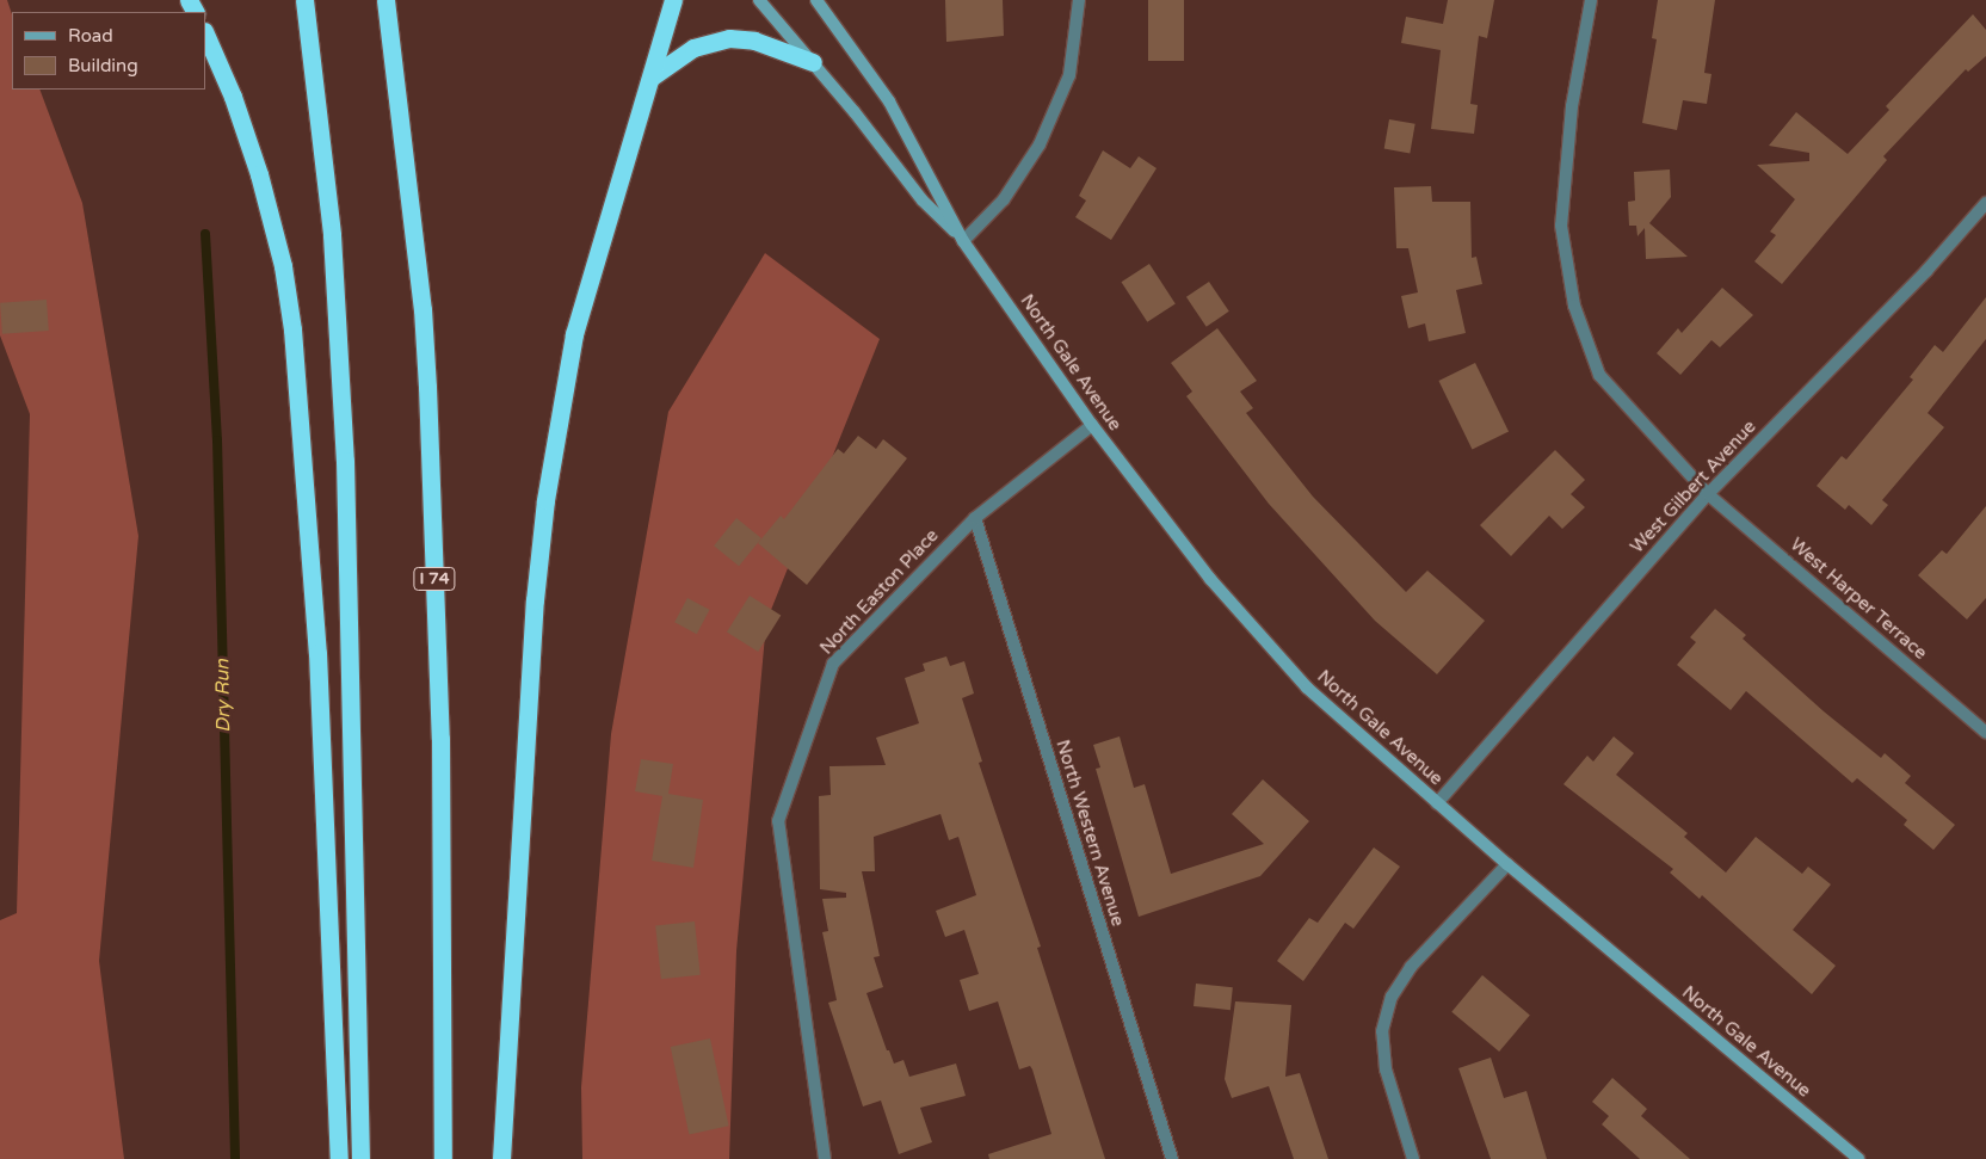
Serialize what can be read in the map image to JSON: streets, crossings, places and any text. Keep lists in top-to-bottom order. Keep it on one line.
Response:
{"streets":{"highway":["I 74"],"main road":["North Gale Avenue"],"street":["West Gilbert Avenue","North Easton Place","West Harper Terrace","North Western Avenue"]},"crossings":[["North Gale Avenue","West Gilbert Avenue"],["North Gale Avenue","North Easton Place"],["West Gilbert Avenue","West Harper Terrace"],["North Easton Place","North Western Avenue"]],"water":["Dry Run"],"legend":["Road","Building"]}
